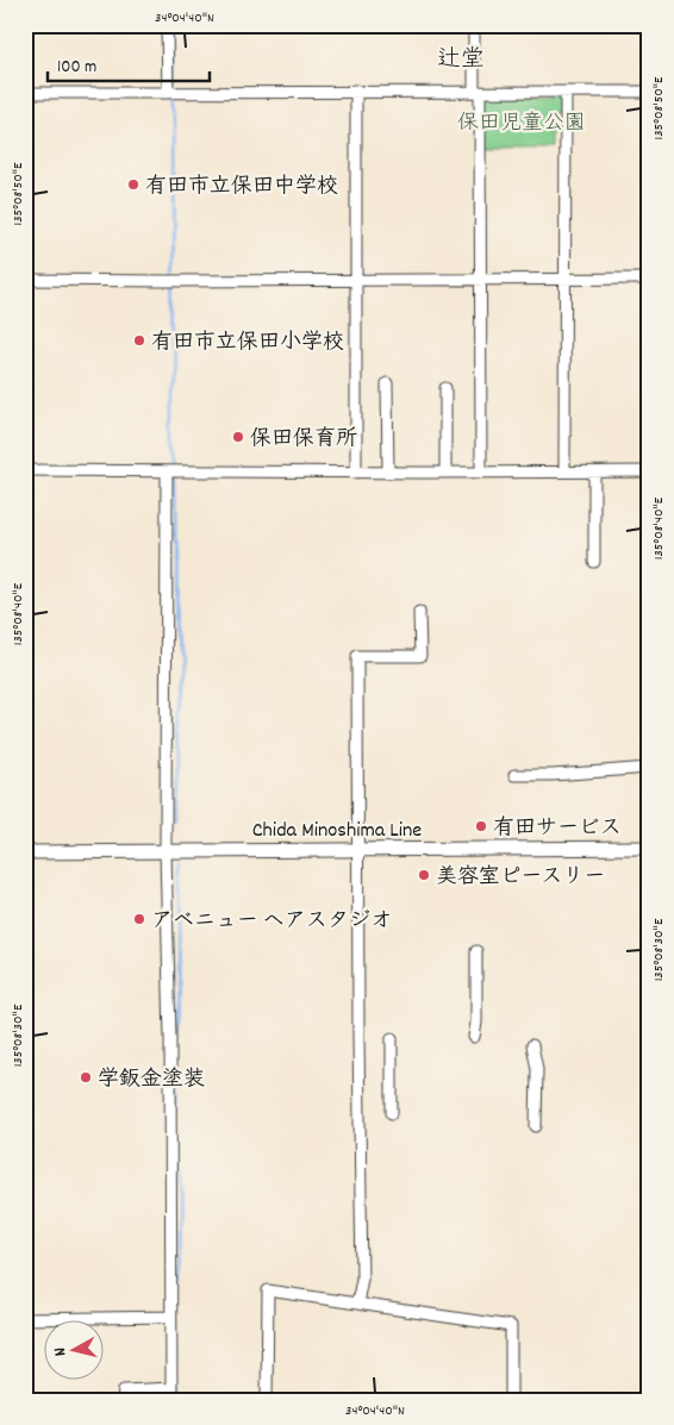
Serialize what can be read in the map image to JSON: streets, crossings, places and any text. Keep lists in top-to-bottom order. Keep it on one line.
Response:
{"streets":{"main road":["Chida Minoshima Line"]},"districts":["辻堂"],"parks":["保田児童公園"],"places":["有田市立保田中学校","有田市立保田小学校","保田保育所","有田サービス","美容室ピースリー","アベニュー ヘアスタジオ","学鈑金塗装"],"scale_bar":"100 m","north":"left","coordinates":["34°04'40\"N","135°08'50\"E","135°08'40\"E","135°08'30\"E"]}
